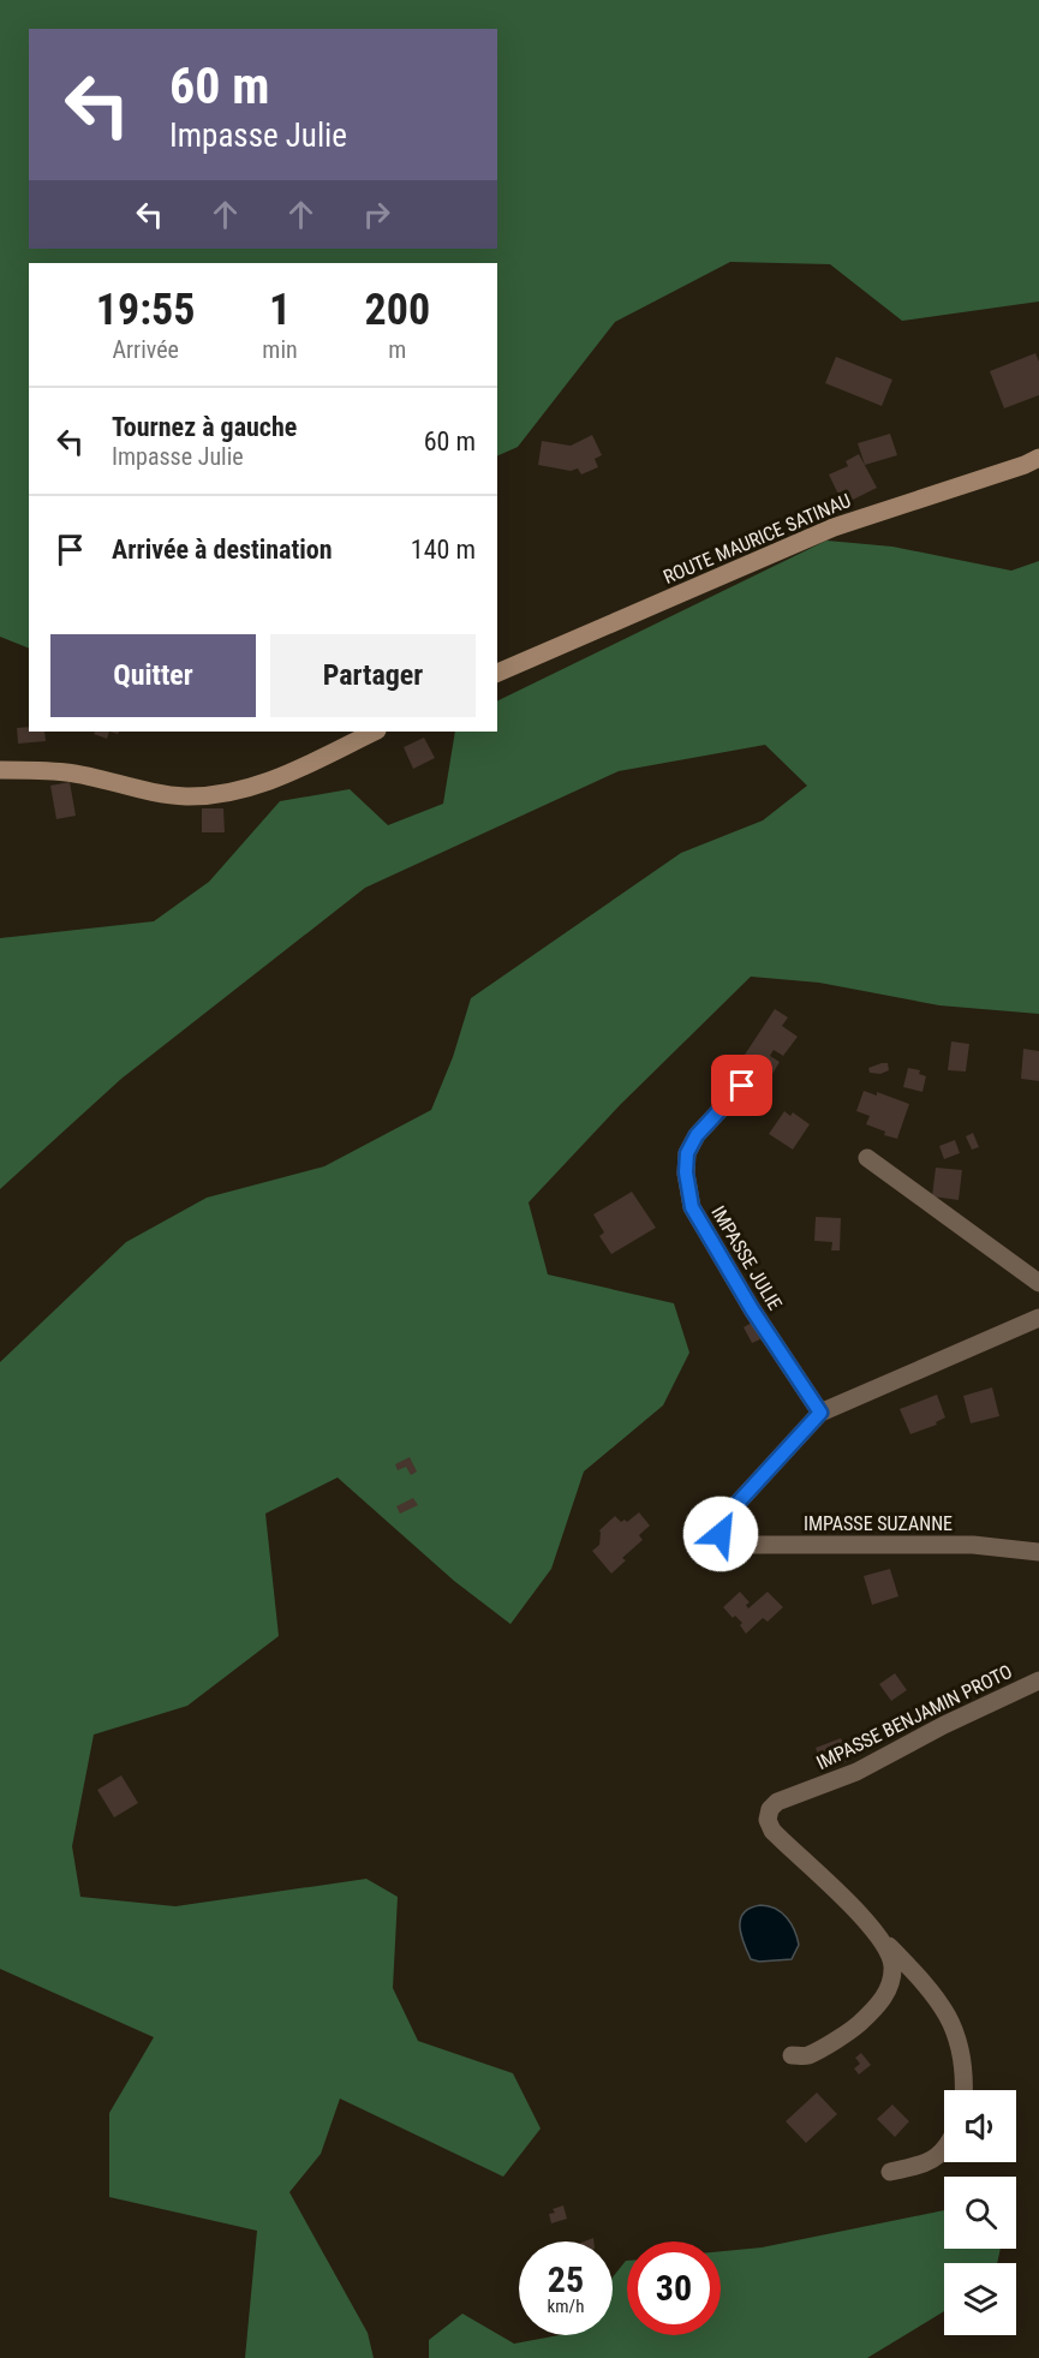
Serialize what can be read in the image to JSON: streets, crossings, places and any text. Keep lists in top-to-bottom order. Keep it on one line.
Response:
{"streets":{"main road":["ROUTE MAURICE SATINAU"],"street":["IMPASSE JULIE","IMPASSE SUZANNE","IMPASSE BENJAMIN PROTO"]},"crossings":[["IMPASSE JULIE","IMPASSE SUZANNE"]],"page":{"turn":["60 m","Impasse Julie"],"eta":["19:55","Arrivée","1","min","200","m"],"list":[{"name":"Tournez à gauche","note":"Impasse Julie","value":"60 m"},{"name":"Arrivée à destination","value":"140 m"}],"buttons":["Quitter","Partager"],"speed":"25 km/h","limit":"30"}}
